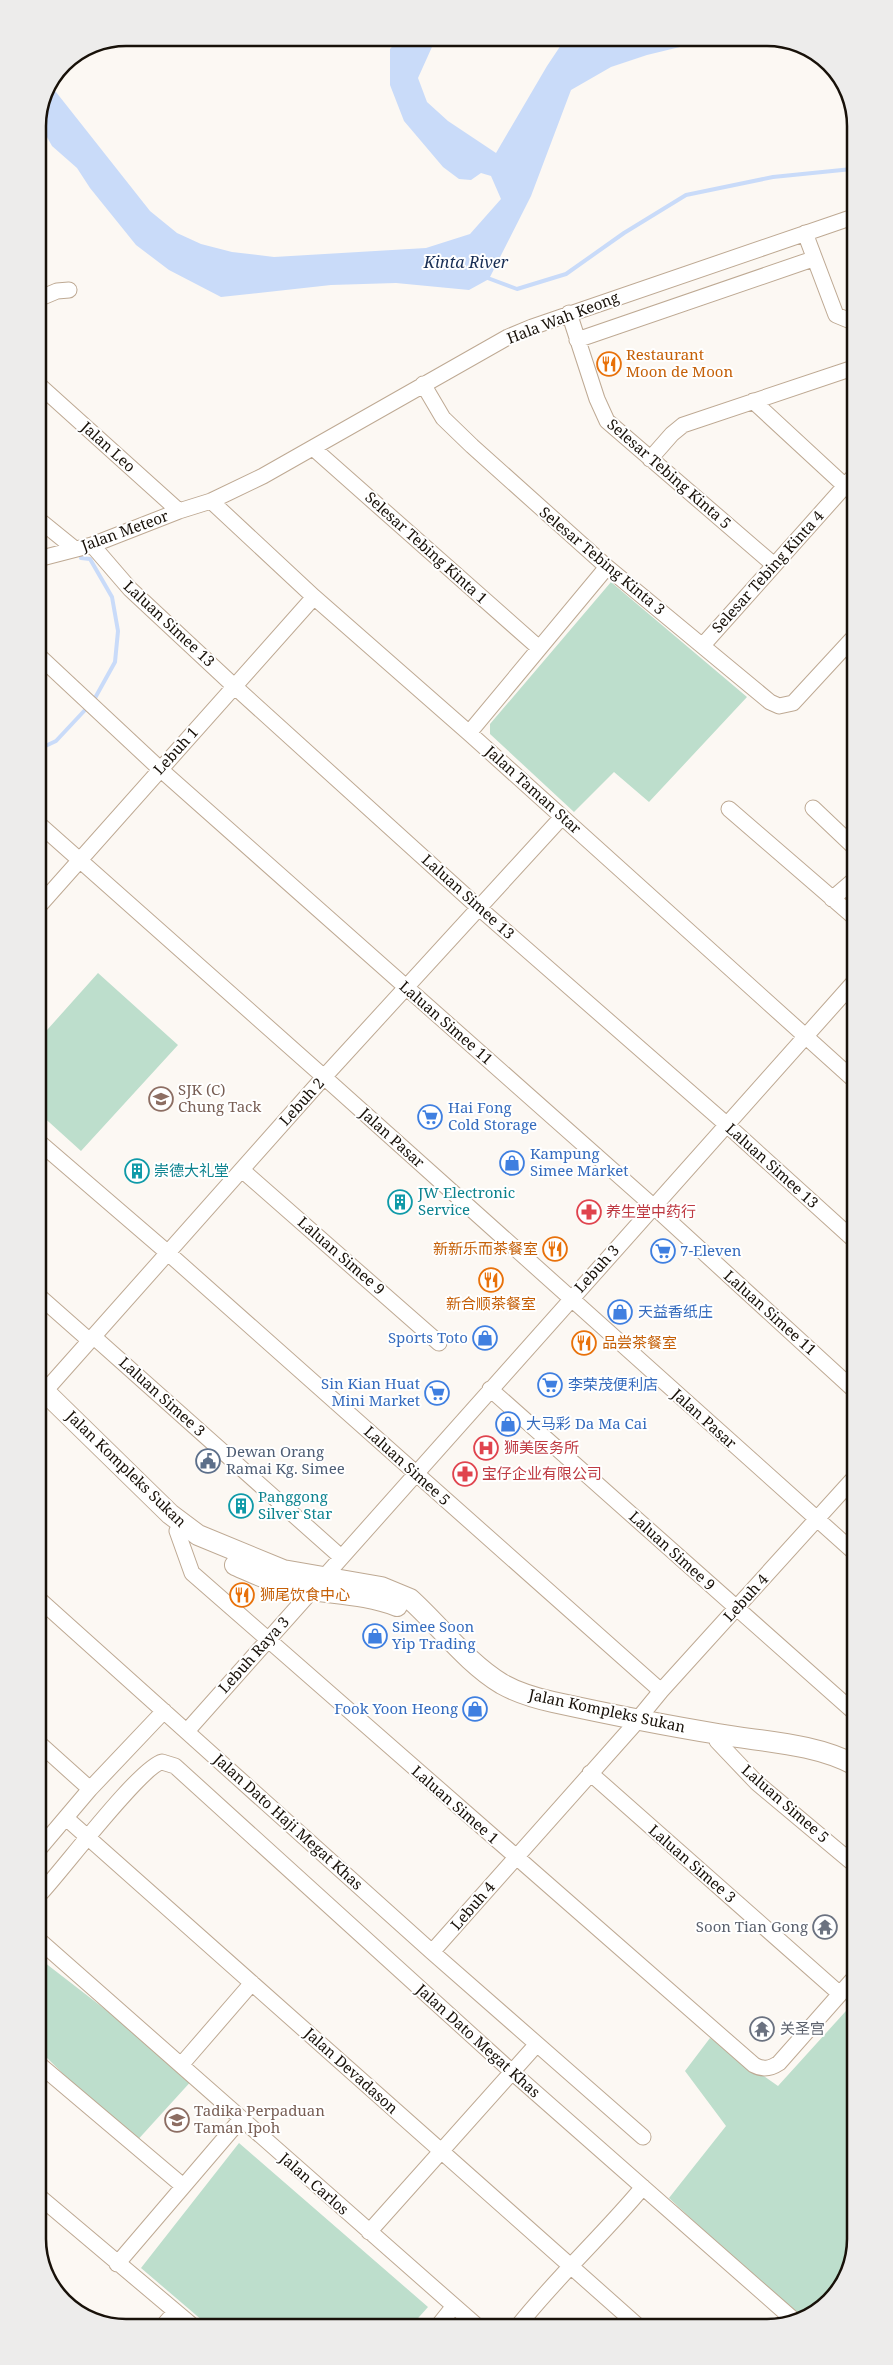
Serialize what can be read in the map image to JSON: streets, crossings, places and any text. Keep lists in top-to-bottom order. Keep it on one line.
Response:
{"streets":{"main road":["Jalan Kompleks Sukan"],"street":["Hala Wah Keong","Jalan Leo","Selesar Tebing Kinta 5","Jalan Meteor","Selesar Tebing Kinta 1","Selesar Tebing Kinta 3","Selesar Tebing Kinta 4","Laluan Simee 13","Lebuh 1","Jalan Taman Star","Laluan Simee 11","Lebuh 2","Jalan Pasar","Laluan Simee 9","Lebuh 3","Laluan Simee 3","Laluan Simee 5","Lebuh 4","Lebuh Raya 3","Laluan Simee 1","Jalan Dato Haji Megat Khas","Jalan Dato Megat Khas","Jalan Devadason","Jalan Carlos"]},"crossings":[["Hala Wah Keong","Selesar Tebing Kinta 5"],["Hala Wah Keong","Jalan Meteor"],["Hala Wah Keong","Selesar Tebing Kinta 1"],["Hala Wah Keong","Selesar Tebing Kinta 3"],["Hala Wah Keong","Jalan Taman Star"],["Jalan Leo","Jalan Meteor"],["Selesar Tebing Kinta 5","Selesar Tebing Kinta 4"],["Jalan Meteor","Laluan Simee 13"],["Jalan Meteor","Jalan Taman Star"],["Selesar Tebing Kinta 3","Selesar Tebing Kinta 4"],["Laluan Simee 13","Lebuh 1"],["Laluan Simee 13","Lebuh 2"],["Laluan Simee 13","Lebuh 3"],["Lebuh 1","Jalan Taman Star"],["Lebuh 1","Laluan Simee 11"],["Lebuh 1","Jalan Pasar"],["Jalan Taman Star","Lebuh 2"],["Jalan Taman Star","Lebuh 3"],["Laluan Simee 11","Lebuh 2"],["Laluan Simee 11","Lebuh 3"],["Lebuh 2","Jalan Pasar"],["Lebuh 2","Laluan Simee 9"],["Lebuh 2","Laluan Simee 3"],["Lebuh 2","Laluan Simee 5"],["Jalan Pasar","Lebuh 3"],["Jalan Pasar","Lebuh 4"],["Laluan Simee 9","Lebuh 3"],["Laluan Simee 9","Lebuh 4"],["Lebuh 3","Laluan Simee 3"],["Lebuh 3","Laluan Simee 5"],["Lebuh 3","Lebuh Raya 3"],["Laluan Simee 3","Lebuh 4"],["Laluan Simee 3","Lebuh Raya 3"],["Laluan Simee 3","Laluan Simee 1"],["Laluan Simee 5","Jalan Kompleks Sukan"],["Laluan Simee 5","Lebuh 4"],["Jalan Kompleks Sukan","Lebuh 4"],["Jalan Kompleks Sukan","Lebuh Raya 3"],["Jalan Kompleks Sukan","Laluan Simee 1"],["Lebuh 4","Laluan Simee 1"],["Lebuh 4","Jalan Dato Haji Megat Khas"],["Lebuh Raya 3","Laluan Simee 1"],["Lebuh Raya 3","Jalan Dato Haji Megat Khas"],["Jalan Dato Megat Khas","Jalan Devadason"]],"water":["Kinta River"],"places":{"restaurant":["Restaurant Moon de Moon","新新乐而茶餐室","新合顺茶餐室","品尝茶餐室","狮尾饮食中心"],"school or university":["SJK (C) Chung Tack","Tadika Perpaduan Taman Ipoh"],"supermarket":["Hai Fong Cold Storage","7-Eleven","李荣茂便利店","Sin Kian Huat Mini Market"],"shop":["Kampung Simee Market","天益香纸庄","Sports Toto","大马彩 Da Ma Cai","Simee Soon Yip Trading","Fook Yoon Heong"],"building":["崇德大礼堂","JW Electronic Service","Panggong Silver Star"],"pharmacy":["养生堂中药行","宝仔企业有限公司"],"hospital":["狮美医务所"],"public building":["Dewan Orang Ramai Kg. Simee"],"temple":["Soon Tian Gong","关圣宫"]}}
